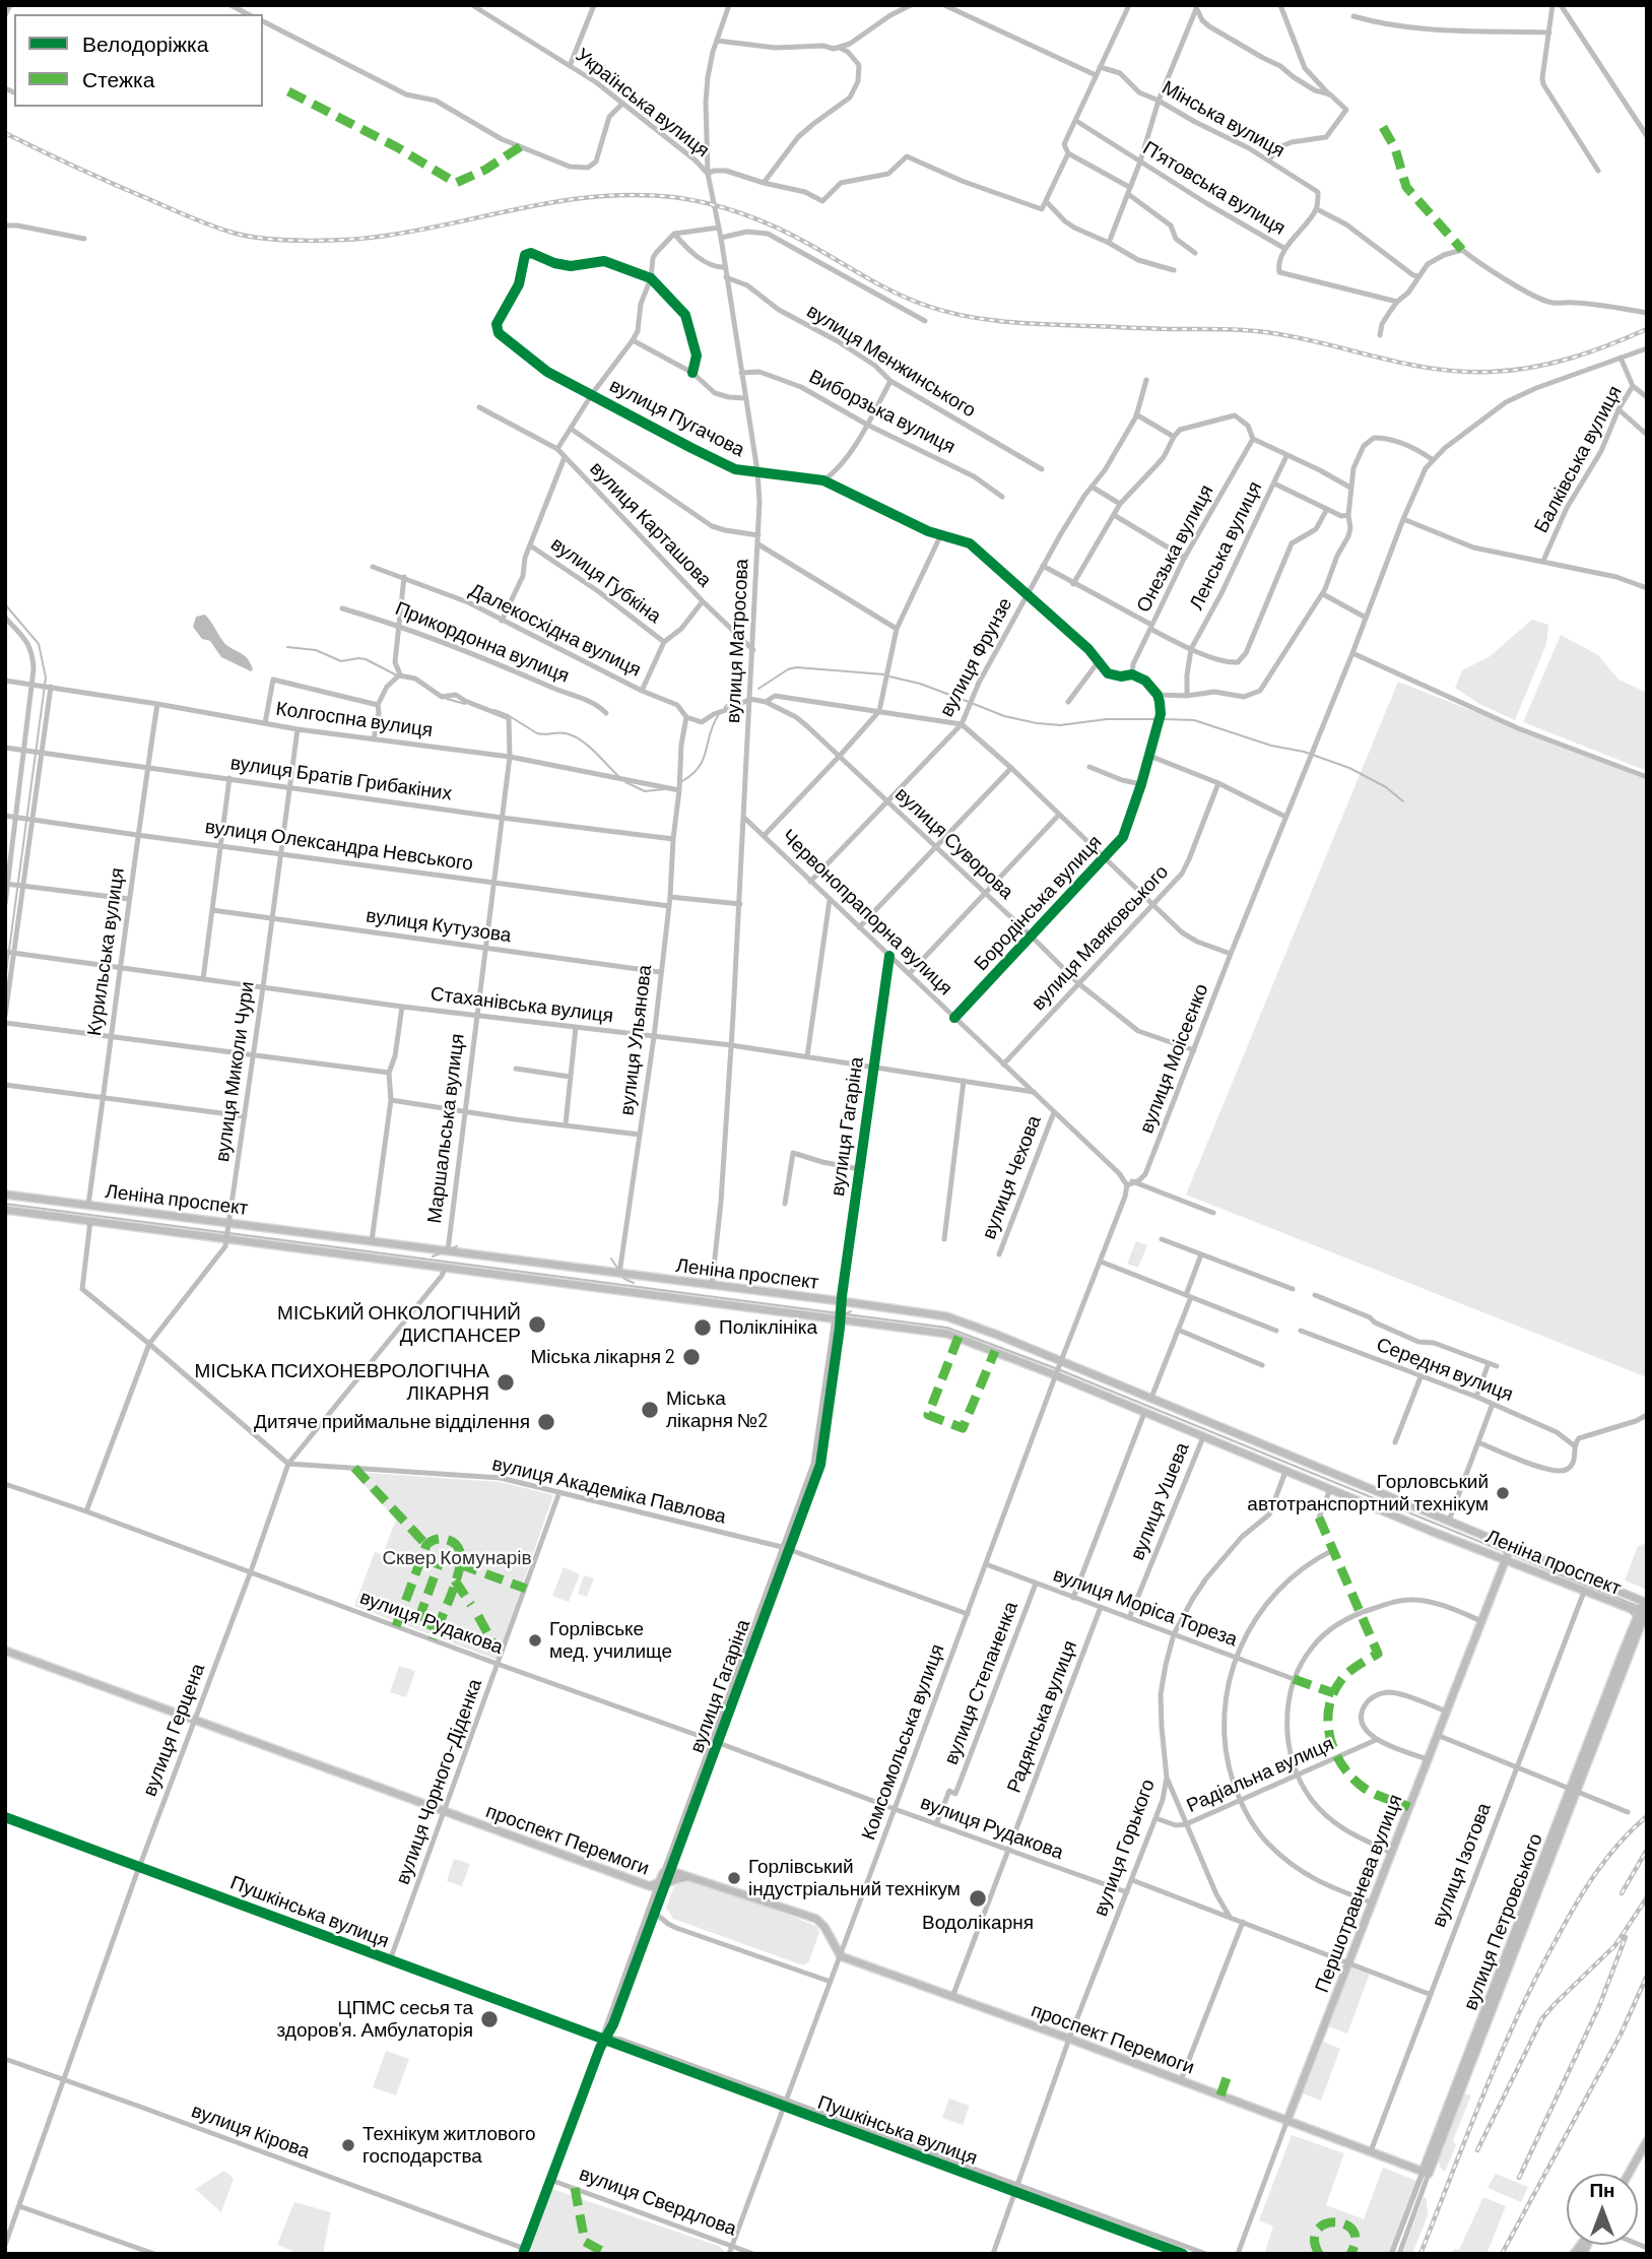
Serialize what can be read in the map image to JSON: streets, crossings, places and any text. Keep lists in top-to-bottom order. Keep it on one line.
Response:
{"streets":{"main road":["вулиця Гагаріна","Леніна проспект","проспект Перемоги","Першотравнева вулиця","вулиця Петровського"],"street":["Українська вулиця","Мінська вулиця","П’ятовська вулиця","вулиця Менжинського","Виборзька вулиця","вулиця Пугачова","Балківська вулиця","вулиця Карташова","Ленська вулиця","Онезька вулиця","вулиця Губкіна","Далекосхідна вулиця","вулиця Матросова","Прикордонна вулиця","вулиця Фрунзе","Колгоспна вулиця","вулиця Братів Грибакіних","вулиця Суворова","вулиця Олександра Невського","Бородінська вулиця","Червонопрапорна вулиця","вулиця Кутузова","вулиця Маяковського","Курильська вулиця","Стаханівська вулиця","вулиця Ульянова","вулиця Моісеєнко","вулиця Миколи Чури","Маршальська вулиця","вулиця Чехова","Середня вулиця","вулиця Академіка Павлова","вулиця Ушева","вулиця Моріса Тореза","вулиця Рудакова","вулиця Степаненка","Радянська вулиця","вулиця Герцена","Комсомольська вулиця","Радіальна вулиця","вулиця Чорного-Діденка","вулиця Горького","вулиця Ізотова","Пушкінська вулиця","вулиця Кірова","вулиця Свердлова"]},"crossings":[["Українська вулиця","вулиця Матросова"],["вулиця Менжинського","вулиця Матросова"],["Виборзька вулиця","вулиця Матросова"],["вулиця Пугачова","вулиця Матросова"],["вулиця Пугачова","вулиця Фрунзе"],["вулиця Карташова","вулиця Матросова"],["вулиця Матросова","Червонопрапорна вулиця"],["вулиця Матросова","Стаханівська вулиця"],["вулиця Матросова","Леніна проспект"],["вулиця Фрунзе","вулиця Суворова"],["вулиця Фрунзе","Червонопрапорна вулиця"],["Колгоспна вулиця","Курильська вулиця"],["Колгоспна вулиця","вулиця Ульянова"],["Колгоспна вулиця","вулиця Миколи Чури"],["Колгоспна вулиця","Маршальська вулиця"],["вулиця Братів Грибакіних","Курильська вулиця"],["вулиця Братів Грибакіних","вулиця Ульянова"],["вулиця Братів Грибакіних","вулиця Миколи Чури"],["вулиця Братів Грибакіних","Маршальська вулиця"],["вулиця Суворова","Бородінська вулиця"],["вулиця Суворова","вулиця Маяковського"],["вулиця Суворова","вулиця Моісеєнко"],["вулиця Олександра Невського","Курильська вулиця"],["вулиця Олександра Невського","вулиця Ульянова"],["вулиця Олександра Невського","вулиця Миколи Чури"],["вулиця Олександра Невського","Маршальська вулиця"],["Бородінська вулиця","Червонопрапорна вулиця"],["Червонопрапорна вулиця","вулиця Маяковського"],["Червонопрапорна вулиця","Стаханівська вулиця"],["Червонопрапорна вулиця","вулиця Моісеєнко"],["Червонопрапорна вулиця","вулиця Гагаріна"],["Червонопрапорна вулиця","вулиця Чехова"],["вулиця Кутузова","вулиця Ульянова"],["вулиця Кутузова","вулиця Миколи Чури"],["вулиця Кутузова","Маршальська вулиця"],["Курильська вулиця","Стаханівська вулиця"],["Курильська вулиця","Леніна проспект"],["Стаханівська вулиця","вулиця Ульянова"],["Стаханівська вулиця","вулиця Миколи Чури"],["Стаханівська вулиця","вулиця Гагаріна"],["Стаханівська вулиця","Маршальська вулиця"],["вулиця Ульянова","Леніна проспект"],["вулиця Миколи Чури","Леніна проспект"],["вулиця Миколи Чури","вулиця Рудакова"],["вулиця Гагаріна","Леніна проспект"],["вулиця Гагаріна","вулиця Академіка Павлова"],["вулиця Гагаріна","вулиця Рудакова"],["вулиця Гагаріна","проспект Перемоги"],["вулиця Гагаріна","Пушкінська вулиця"],["вулиця Гагаріна","вулиця Кірова"],["вулиця Гагаріна","вулиця Свердлова"],["Маршальська вулиця","Леніна проспект"],["Леніна проспект","вулиця Ушева"],["Леніна проспект","вулиця Герцена"],["Леніна проспект","Комсомольська вулиця"],["Леніна проспект","вулиця Горького"],["Леніна проспект","вулиця Ізотова"],["Леніна проспект","Першотравнева вулиця"],["Леніна проспект","вулиця Петровського"],["вулиця Академіка Павлова","вулиця Герцена"],["вулиця Академіка Павлова","Комсомольська вулиця"],["вулиця Академіка Павлова","вулиця Чорного-Діденка"],["вулиця Ушева","вулиця Моріса Тореза"],["вулиця Моріса Тореза","вулиця Степаненка"],["вулиця Моріса Тореза","Радянська вулиця"],["вулиця Моріса Тореза","Комсомольська вулиця"],["вулиця Моріса Тореза","вулиця Горького"],["вулиця Рудакова","вулиця Степаненка"],["вулиця Рудакова","Радянська вулиця"],["вулиця Рудакова","вулиця Герцена"],["вулиця Рудакова","Комсомольська вулиця"],["вулиця Рудакова","вулиця Чорного-Діденка"],["вулиця Рудакова","вулиця Горького"],["Радянська вулиця","проспект Перемоги"],["вулиця Герцена","проспект Перемоги"],["вулиця Герцена","Пушкінська вулиця"],["вулиця Герцена","вулиця Кірова"],["Комсомольська вулиця","проспект Перемоги"],["Комсомольська вулиця","Пушкінська вулиця"],["Комсомольська вулиця","вулиця Свердлова"],["Радіальна вулиця","вулиця Горького"],["вулиця Чорного-Діденка","проспект Перемоги"],["вулиця Чорного-Діденка","Пушкінська вулиця"],["проспект Перемоги","вулиця Горького"],["проспект Перемоги","вулиця Ізотова"],["проспект Перемоги","Першотравнева вулиця"],["проспект Перемоги","вулиця Петровського"],["вулиця Горького","Пушкінська вулиця"]],"parks":["Сквер Комунарів"],"places":["МІСЬКИЙ ОНКОЛОГІЧНИЙ ДИСПАНСЕР","Поліклініка","Міська лікарня 2","МІСЬКА ПСИХОНЕВРОЛОГІЧНА ЛІКАРНЯ","Міська лікарня №2","Дитяче приймальне відділення","Горловський автотранспортний технікум","Горлівське мед. училище","Горлівський індустріальний технікум","Водолікарня","ЦПМС сесья та здоров'я. Амбулаторія","Технікум житлового господарства"],"legend":["Велодоріжка","Стежка"],"north":"top"}
